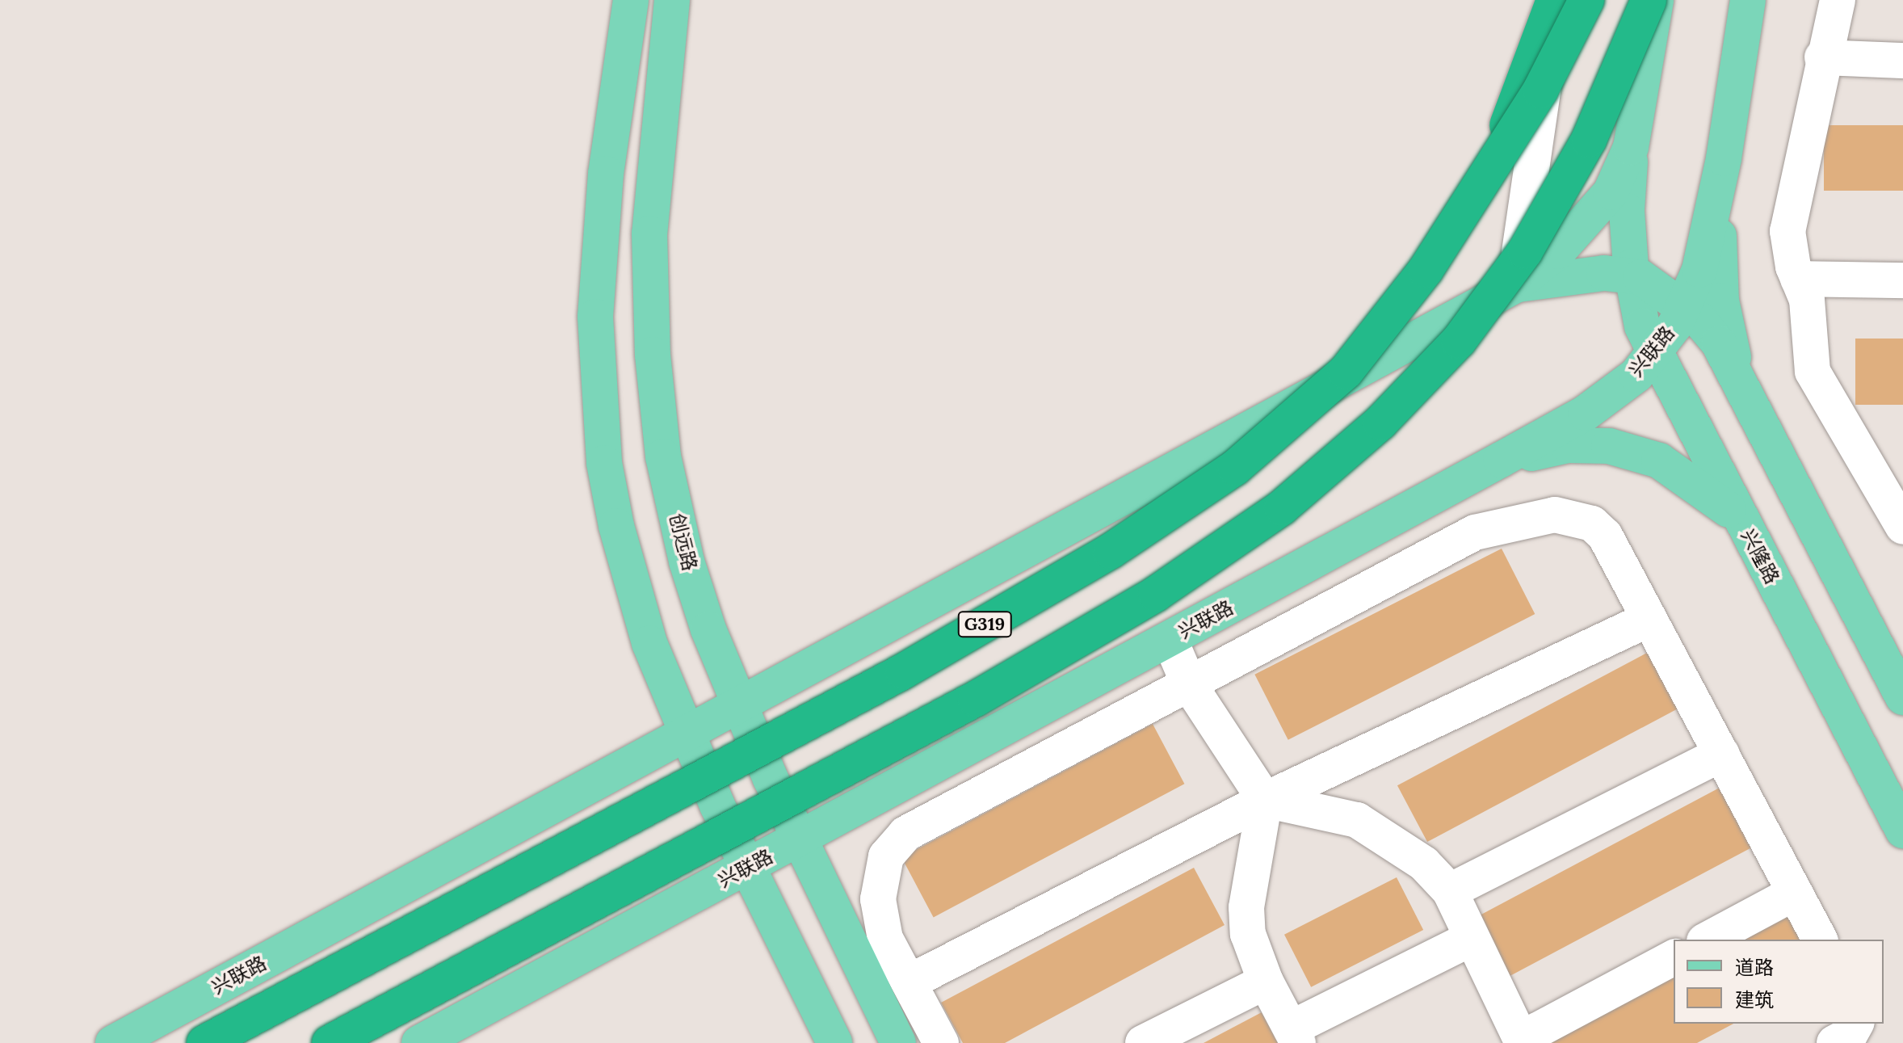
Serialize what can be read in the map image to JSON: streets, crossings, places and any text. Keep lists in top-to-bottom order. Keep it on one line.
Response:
{"streets":{"highway":["G319"],"main road":["兴联路","创远路","兴隆路"]},"crossings":[["兴联路","创远路"],["兴联路","兴隆路"]],"legend":["道路","建筑"]}
